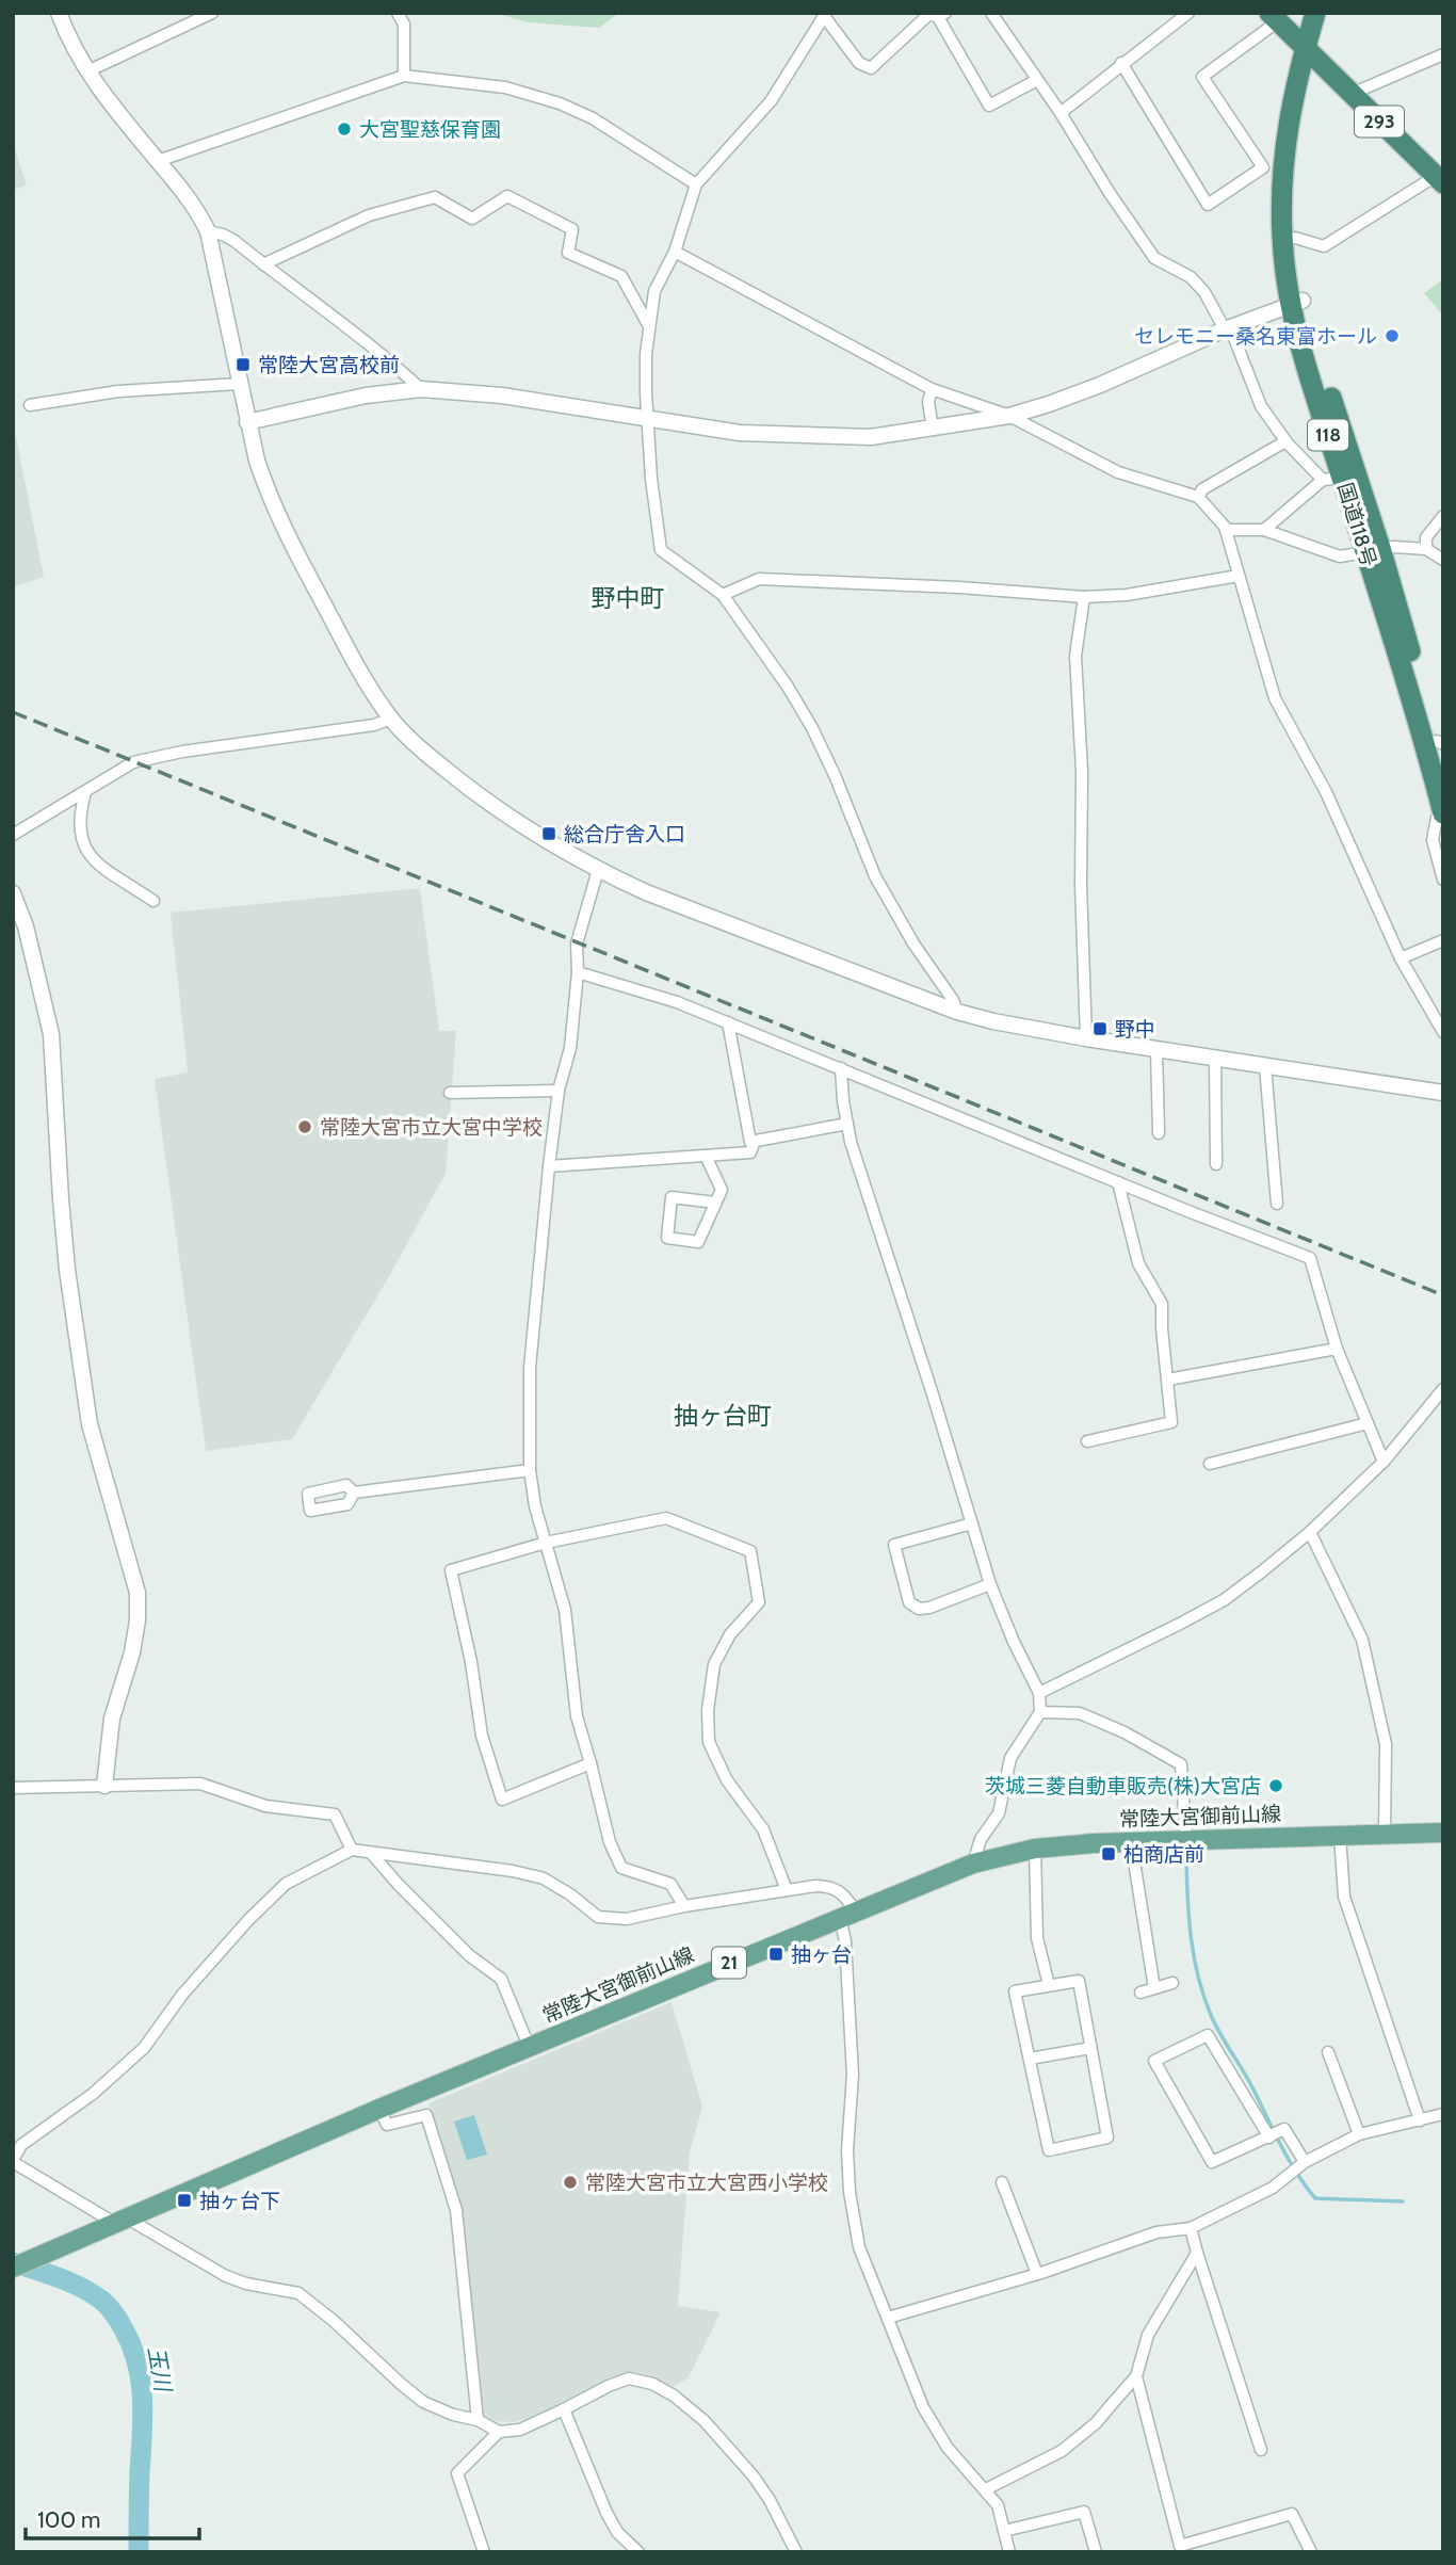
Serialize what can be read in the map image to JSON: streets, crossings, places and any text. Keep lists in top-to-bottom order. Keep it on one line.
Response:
{"streets":{"highway":["293","118","国道118号"],"main road":["常陸大宮御前山線","21"]},"crossings":[["293","国道118号"]],"districts":["野中町","抽ヶ台町"],"water":["玉川"],"places":{"other":["大宮聖慈保育園","セレモニー桑名東富ホール","常陸大宮市立大宮中学校","茨城三菱自動車販売(株)大宮店","常陸大宮市立大宮西小学校"],"transit":["常陸大宮高校前","総合庁舎入口","野中","柏商店前","抽ヶ台","抽ヶ台下"]},"scale_bar":"100 m"}
